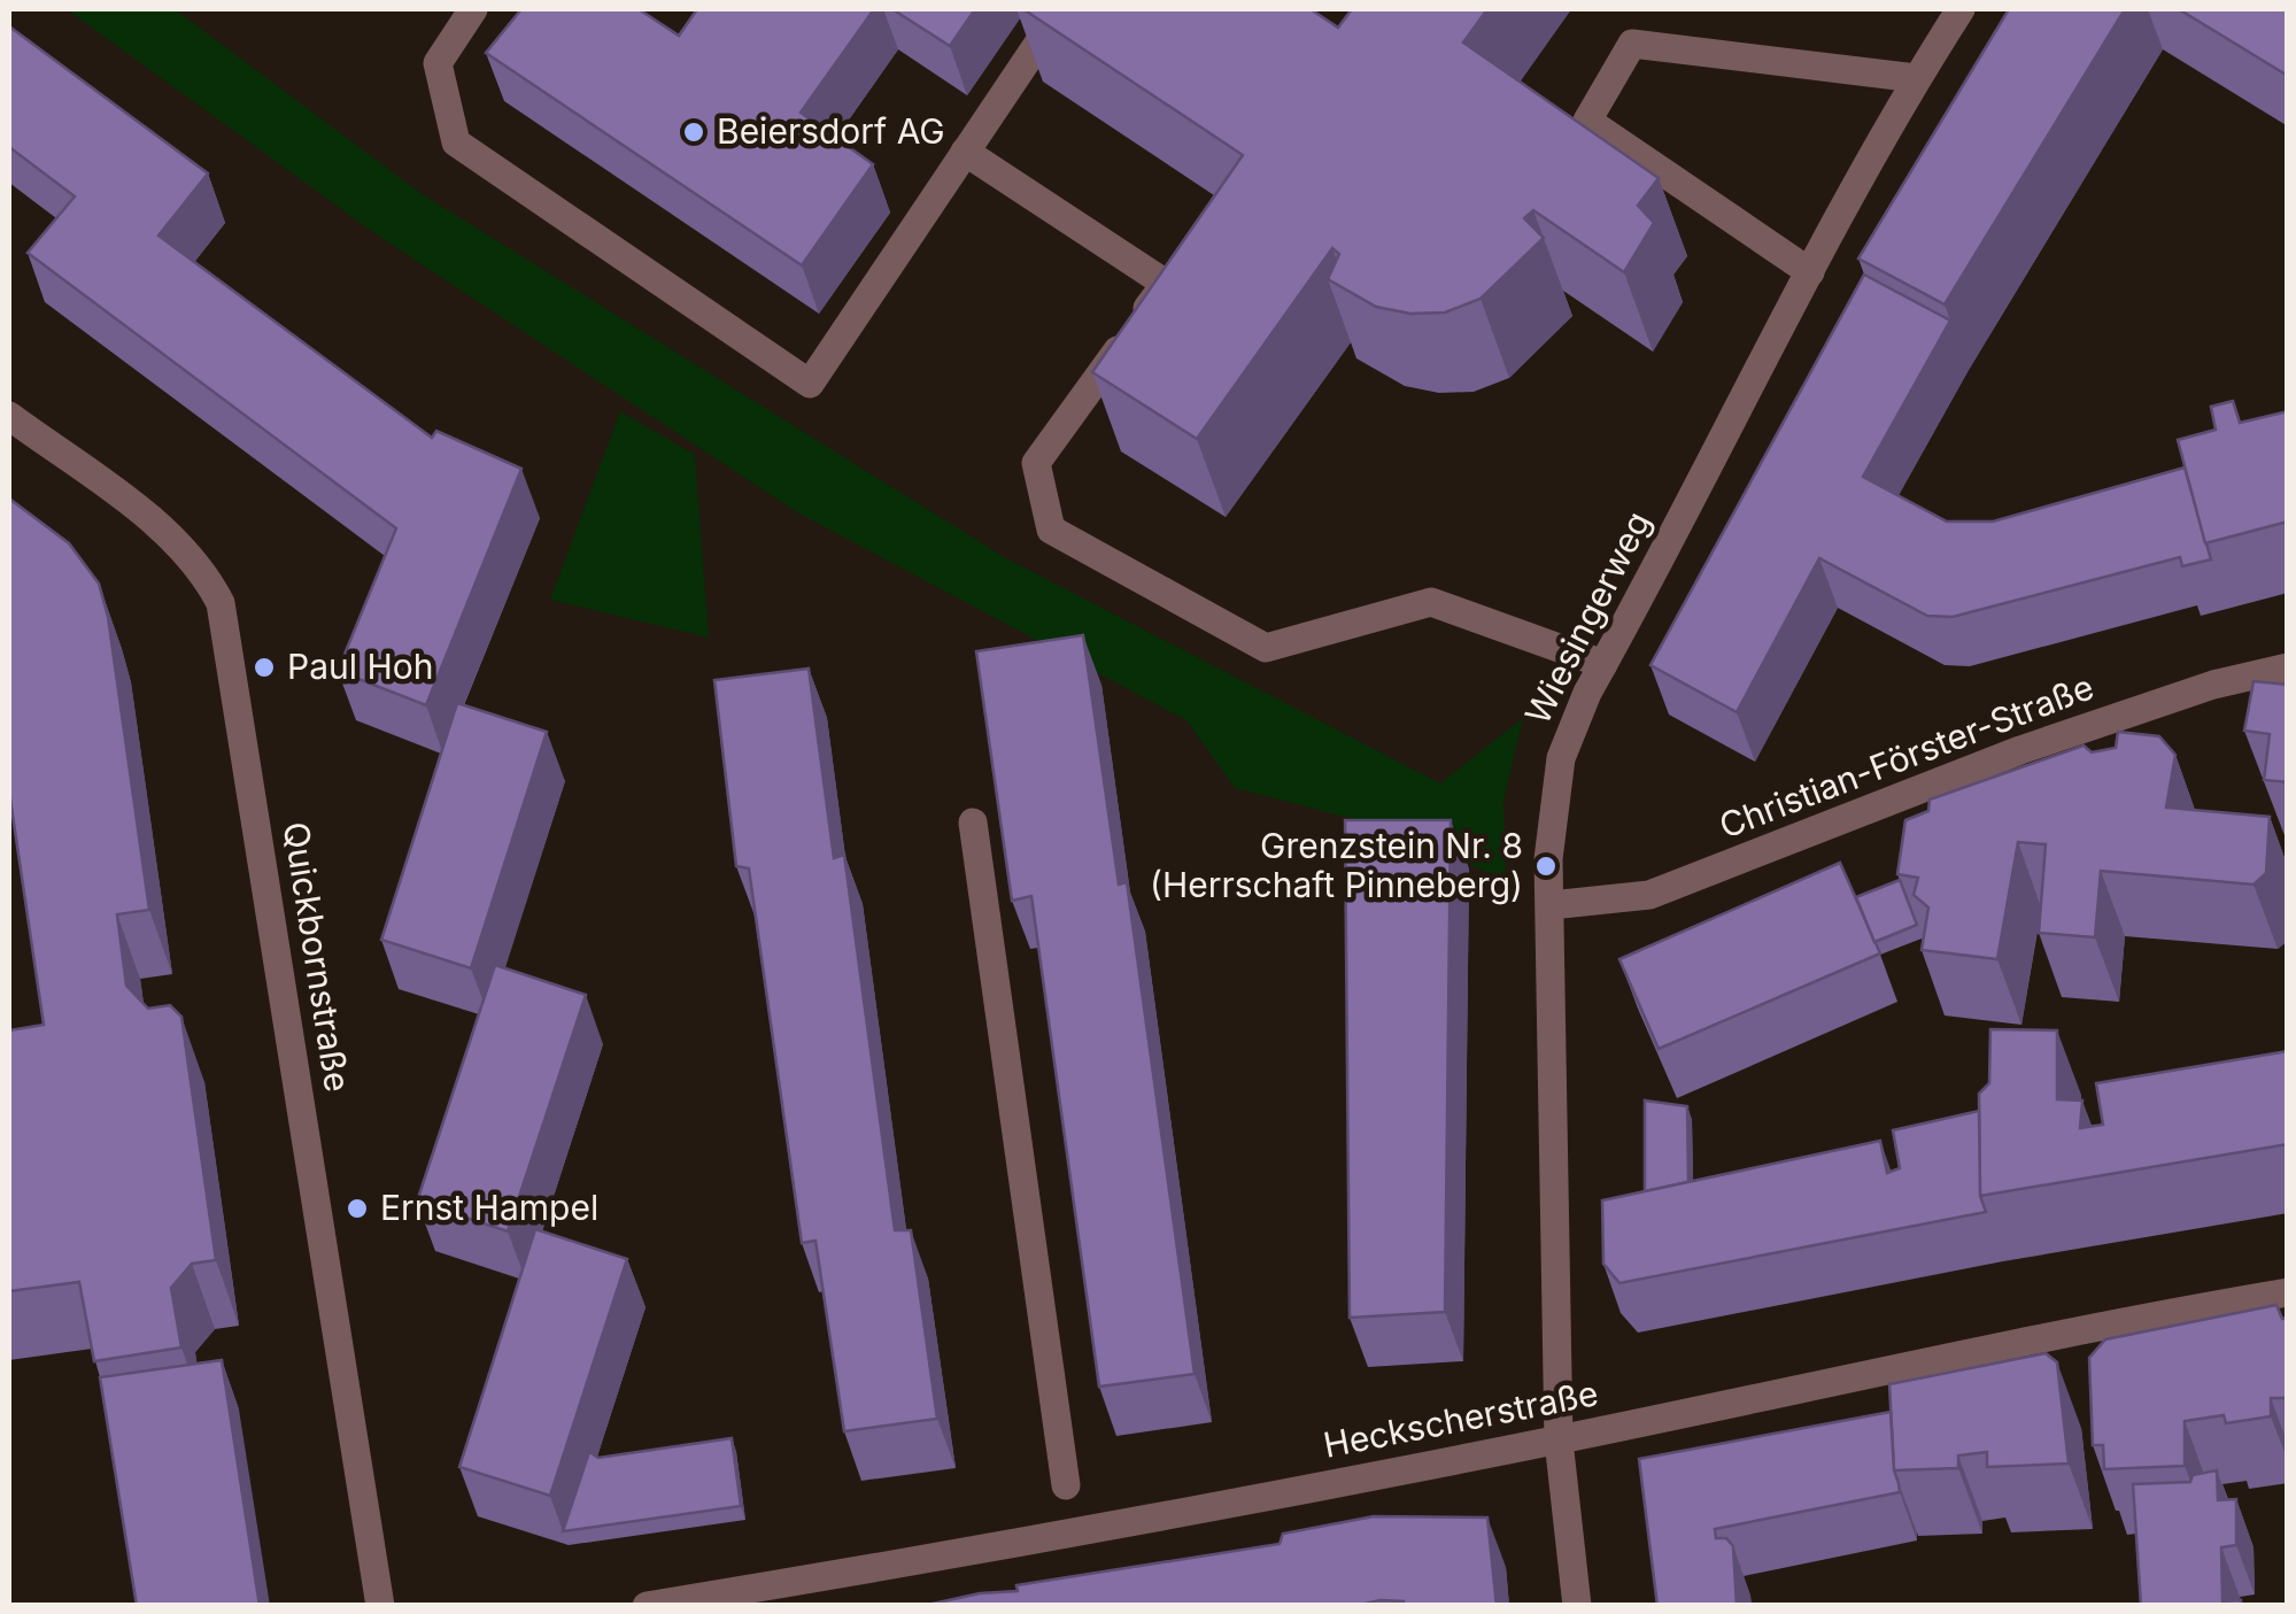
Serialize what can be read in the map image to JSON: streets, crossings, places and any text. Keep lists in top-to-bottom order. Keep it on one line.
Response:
{"streets":{"street":["Wiesingerweg","Christian-Förster-Straße","Quickbornstraße","Heckscherstraße"]},"crossings":[["Wiesingerweg","Christian-Förster-Straße"],["Wiesingerweg","Heckscherstraße"]],"places":["Beiersdorf AG","Paul Hoh","Grenzstein Nr. 8 (Herrschaft Pinneberg)","Ernst Hampel"]}
